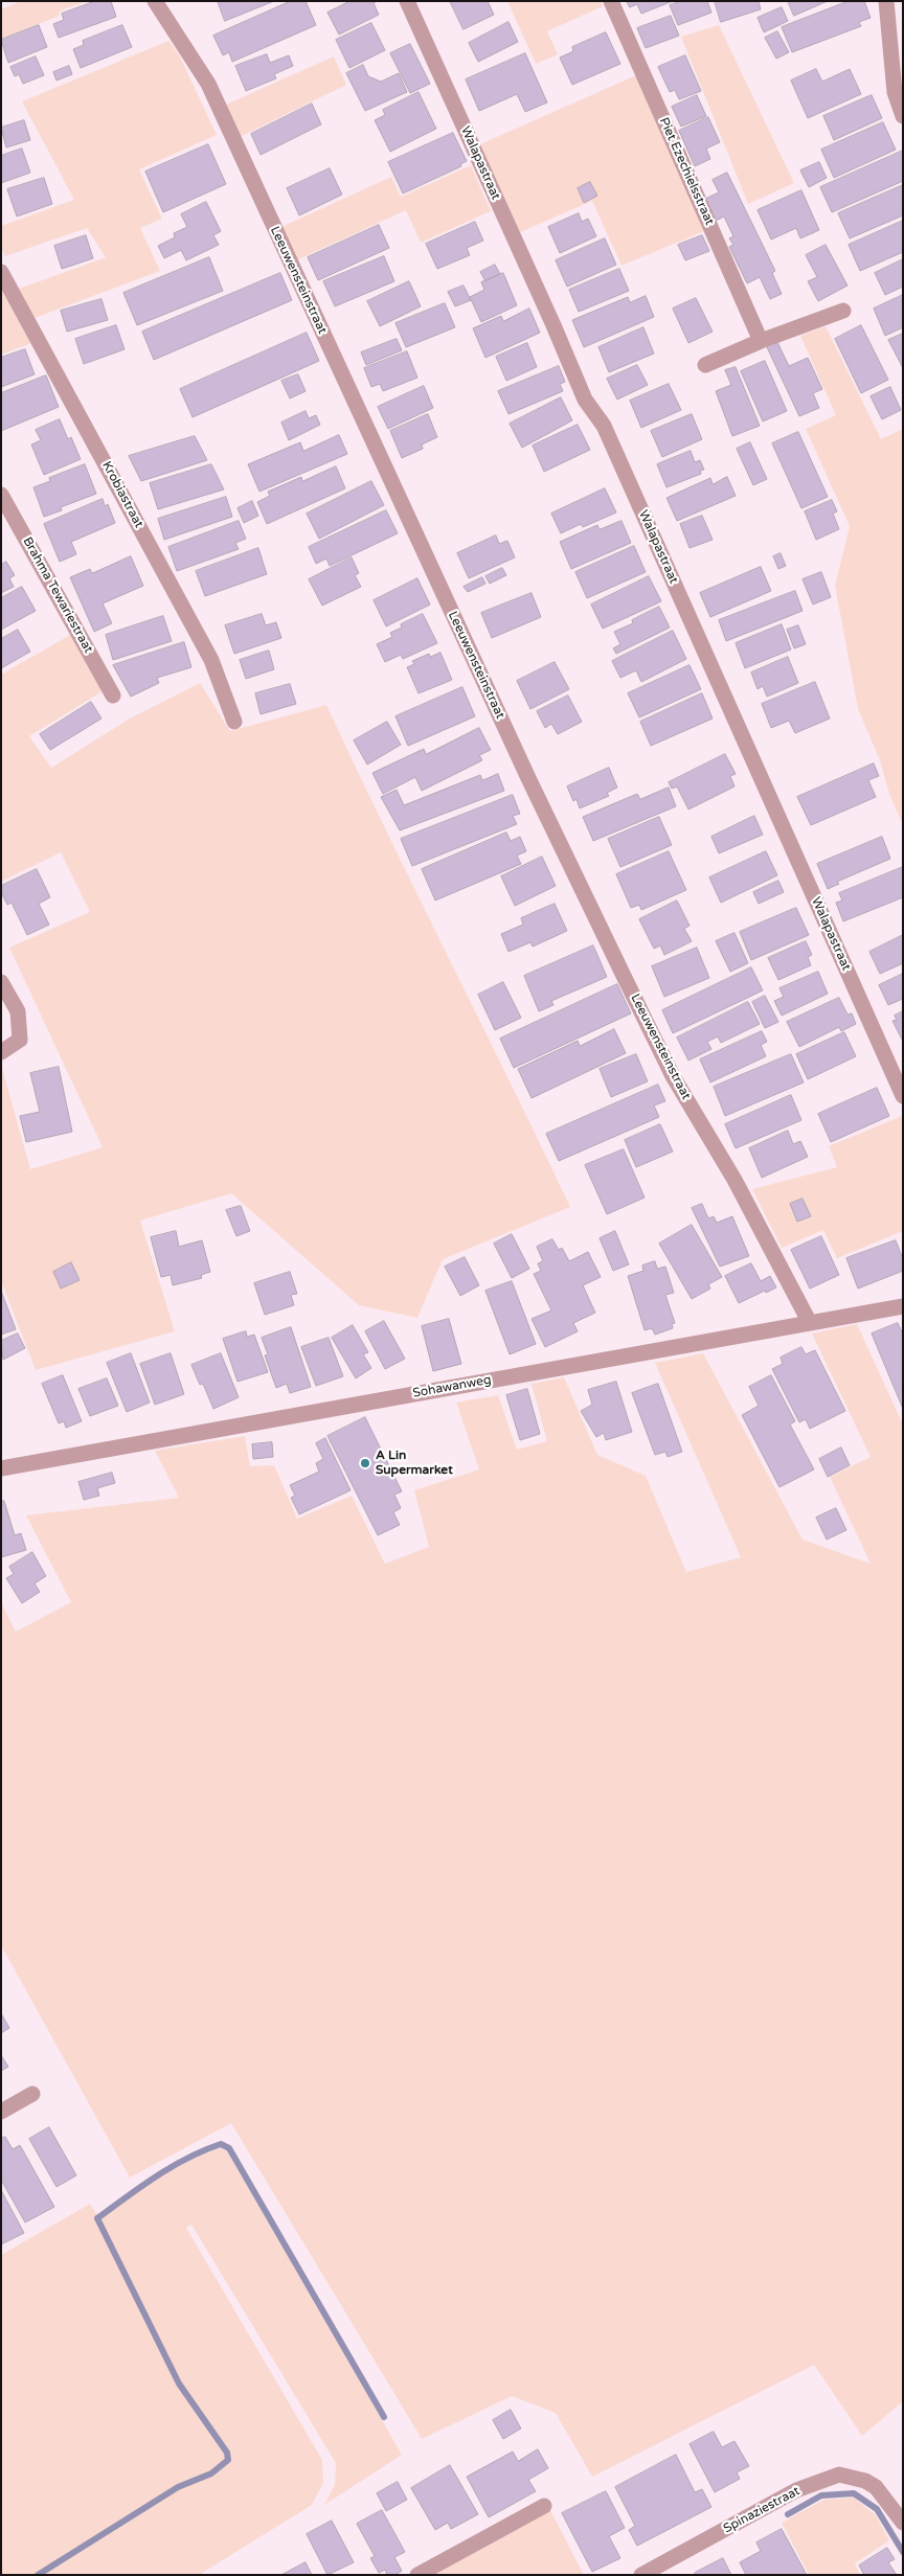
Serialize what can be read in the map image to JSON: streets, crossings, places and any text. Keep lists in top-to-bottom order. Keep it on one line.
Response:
{"streets":{"street":["Walapastraat","Piet Ezechielsstraat","Leeuwensteinstraat","Krobiastraat","Brahma Tewariestraat","Sohawanweg","Spinaziestraat"]},"crossings":[["Leeuwensteinstraat","Sohawanweg"]],"places":["A Lin Supermarket"]}
